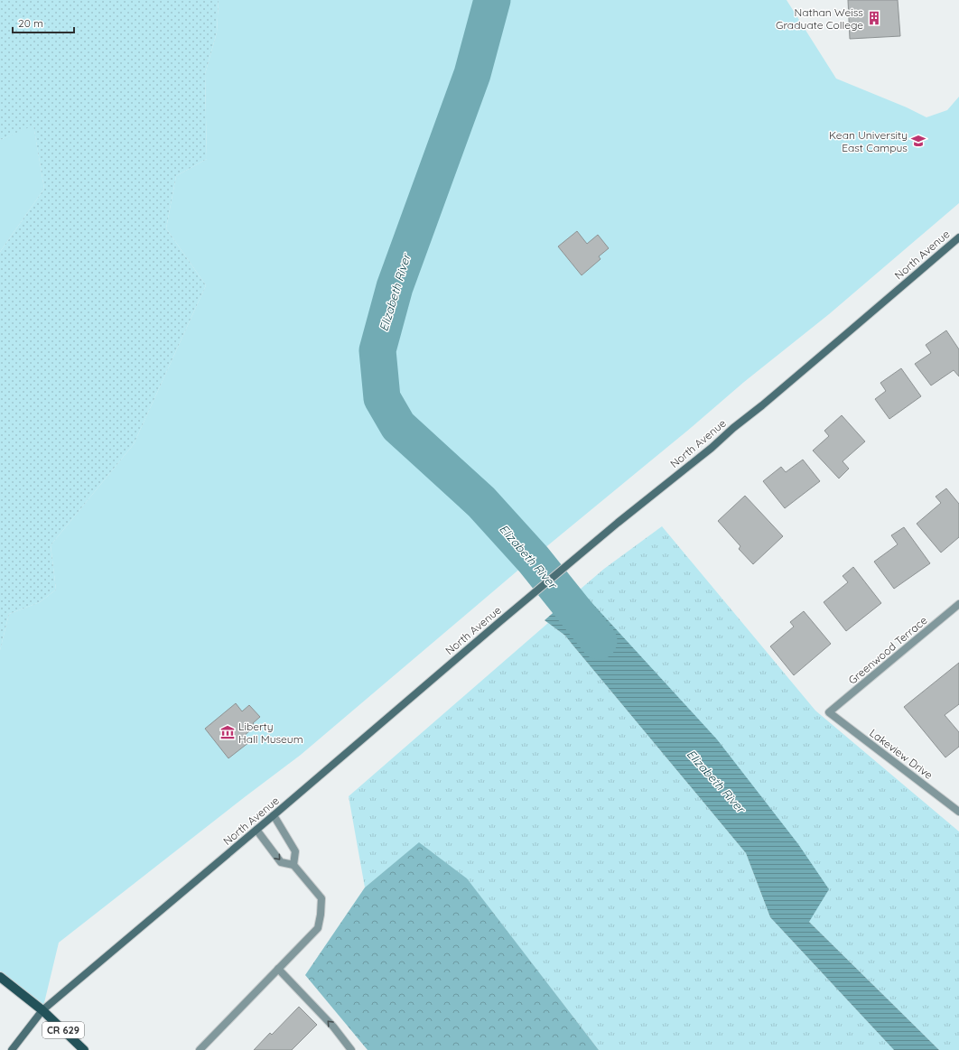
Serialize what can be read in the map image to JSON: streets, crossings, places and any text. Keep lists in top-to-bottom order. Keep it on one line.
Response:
{"streets":{"main road":["North Avenue","CR 629"],"street":["Greenwood Terrace","Lakeview Drive"]},"crossings":[["North Avenue","CR 629"],["Greenwood Terrace","Lakeview Drive"]],"water":["Elizabeth River"],"places":{"building":["Nathan Weiss Graduate College"],"school or university":["Kean University East Campus"],"museum":["Liberty Hall Museum"]},"scale_bar":"20 m"}
